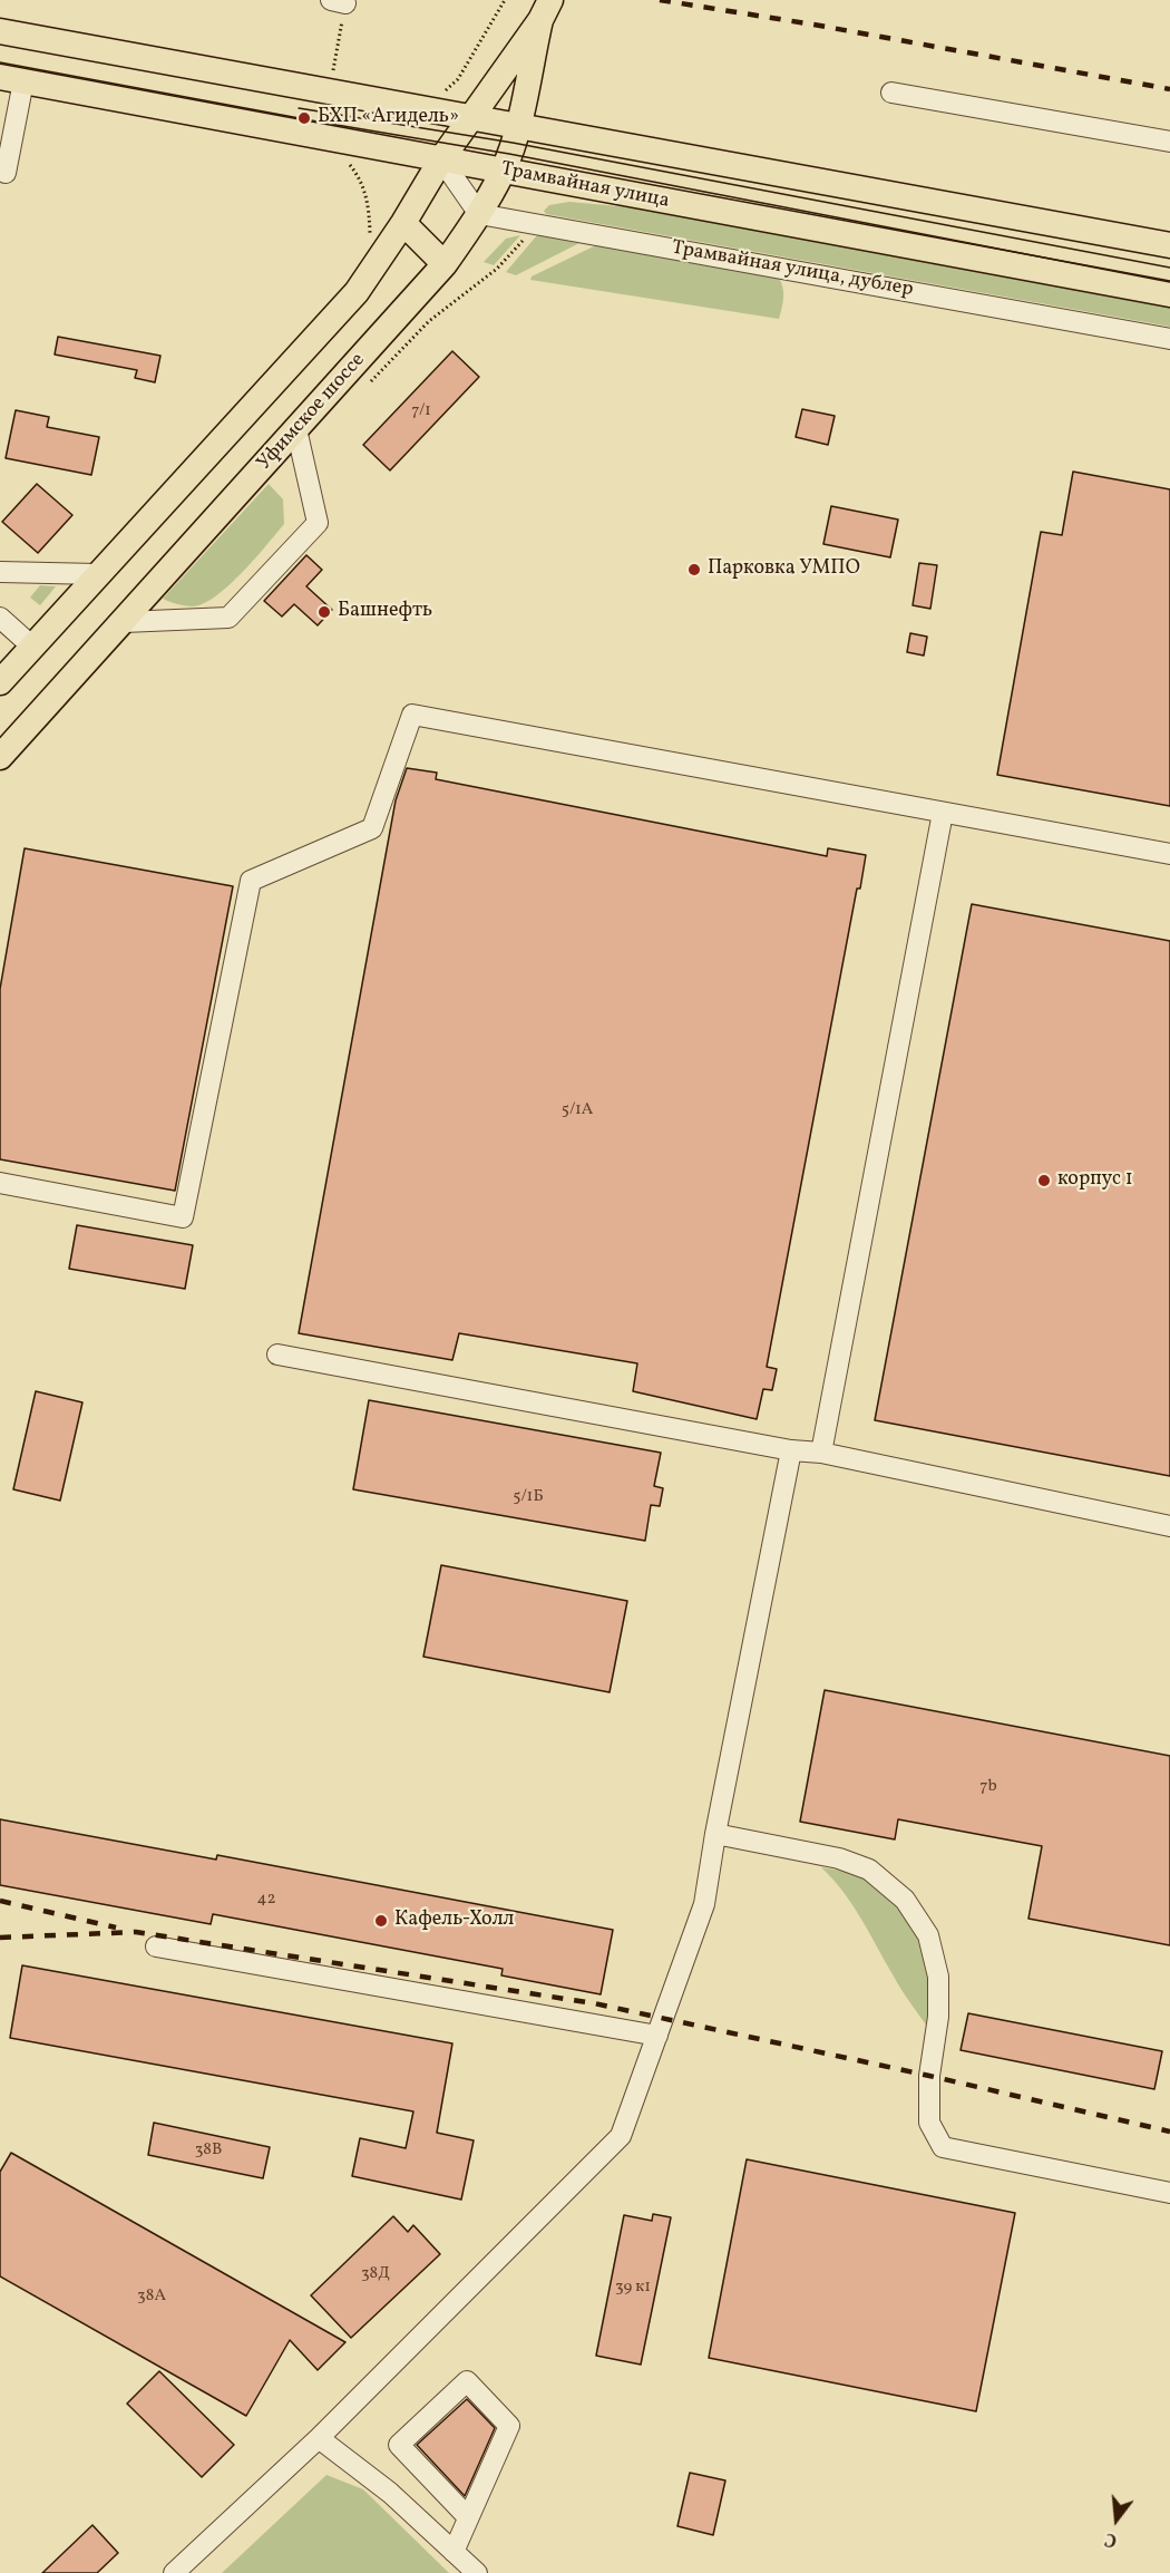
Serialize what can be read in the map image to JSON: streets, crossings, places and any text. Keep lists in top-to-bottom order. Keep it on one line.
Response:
{"streets":{"main road":["Трамвайная улица","Уфимское шоссе"],"street":["Трамвайная улица, дублер"]},"crossings":[["Трамвайная улица","Уфимское шоссе"],["Трамвайная улица, дублер","Уфимское шоссе"]],"places":["БХП «Агидель»","Парковка УМПО","Башнефть","корпус 1","Кафель-Холл"],"house_numbers":["7/1","5/1А","5/1Б","7b","42","38В","38Д","39 к1","38А"],"north":"bottom"}
